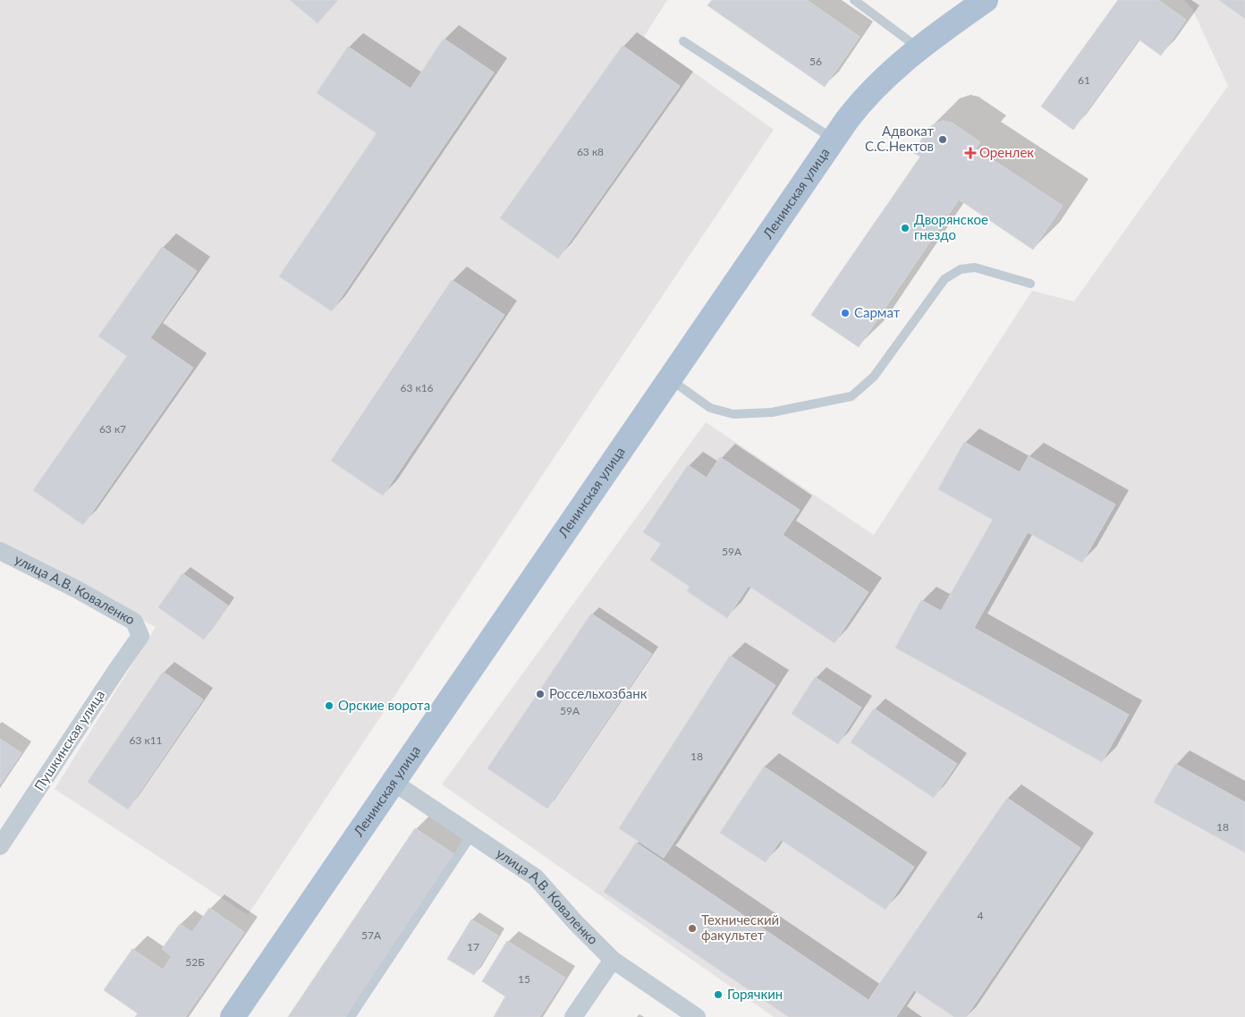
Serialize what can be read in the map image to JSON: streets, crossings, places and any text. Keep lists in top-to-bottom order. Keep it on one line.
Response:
{"streets":{"main road":["Ленинская улица"],"street":["улица А.В. Коваленко","Пушкинская улица"]},"crossings":[["Ленинская улица","улица А.В. Коваленко"],["улица А.В. Коваленко","Пушкинская улица"]],"places":{"other":["Адвокат С.С.Нектов","Дворянское гнездо","Сармат","Россельхозбанк","Орские ворота","Технический факультет","Горячкин"],"health":["Оренлек"]},"house_numbers":["56","61","63 к8","63 к16","63 к7","59А","59А","63 к11","18","18","4","57А","17","52Б","15"]}
